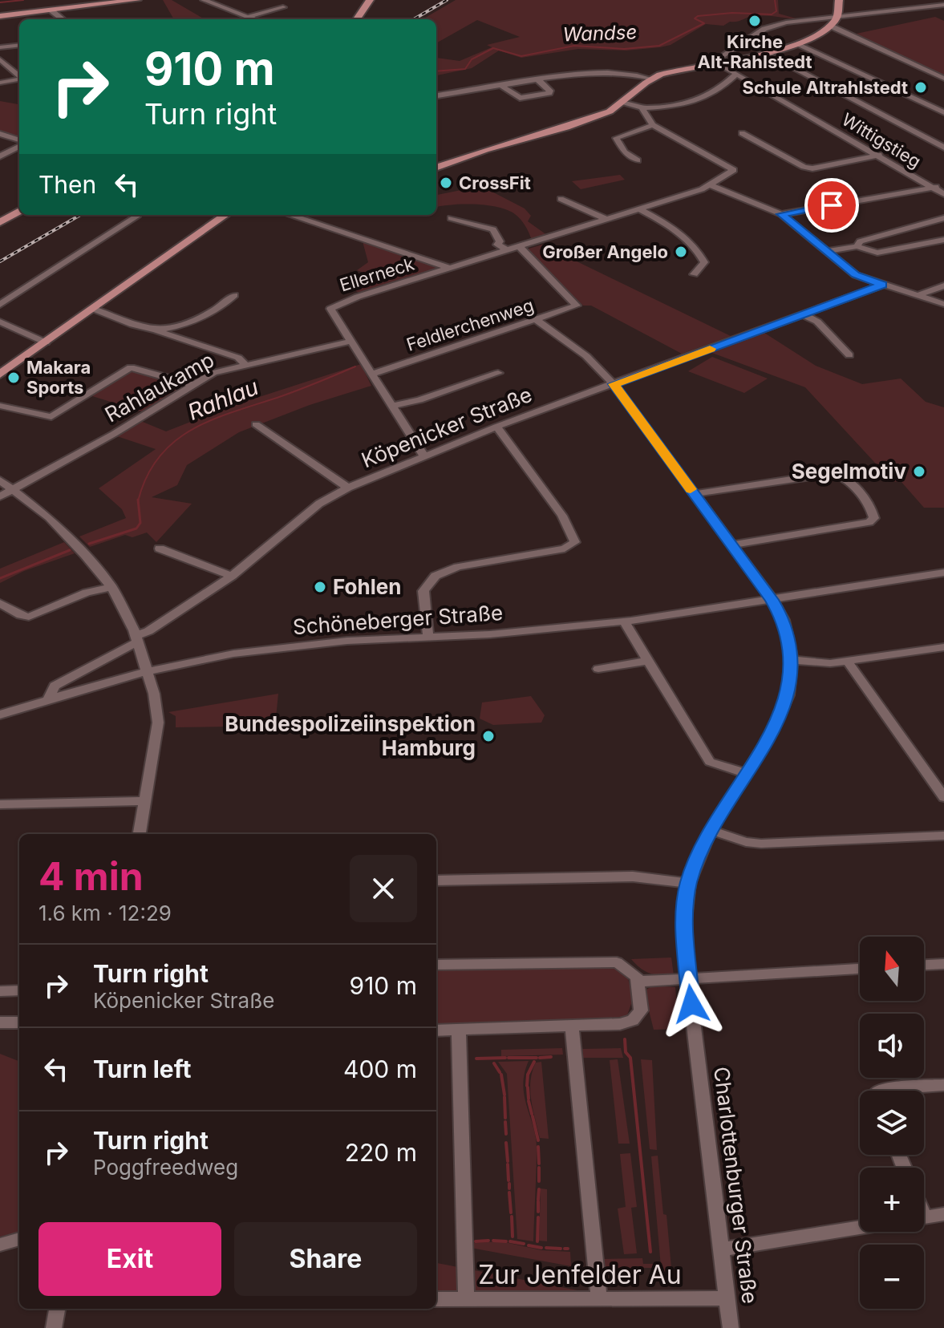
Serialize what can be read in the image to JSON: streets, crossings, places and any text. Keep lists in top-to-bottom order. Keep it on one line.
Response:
{"streets":{"street":["Wittigstieg","Ellerneck","Feldlerchenweg","Rahlaukamp","Köpenicker Straße","Schöneberger Straße","Charlottenburger Straße","Zur Jenfelder Au"]},"crossings":[["Ellerneck","Feldlerchenweg"],["Ellerneck","Rahlaukamp"],["Ellerneck","Köpenicker Straße"],["Feldlerchenweg","Charlottenburger Straße"],["Köpenicker Straße","Schöneberger Straße"],["Köpenicker Straße","Charlottenburger Straße"],["Schöneberger Straße","Charlottenburger Straße"],["Charlottenburger Straße","Zur Jenfelder Au"]],"water":["Wandse","Rahlau"],"places":["Kirche Alt-Rahlstedt","Schule Altrahlstedt","CrossFit","Großer Angelo","Makara Sports","Segelmotiv","Fohlen","Bundespolizeiinspektion Hamburg"],"north":"top","page":{"turn":["910 m","Turn right"],"then":"Then","heading":["4 min","1.6 km · 12:29"],"map_buttons":["+","−"],"list":[{"name":"Turn right","note":"Köpenicker Straße","value":"910 m"},{"name":"Turn left","value":"400 m"},{"name":"Turn right","note":"Poggfreedweg","value":"220 m"}],"buttons":["Exit","Share"]}}
